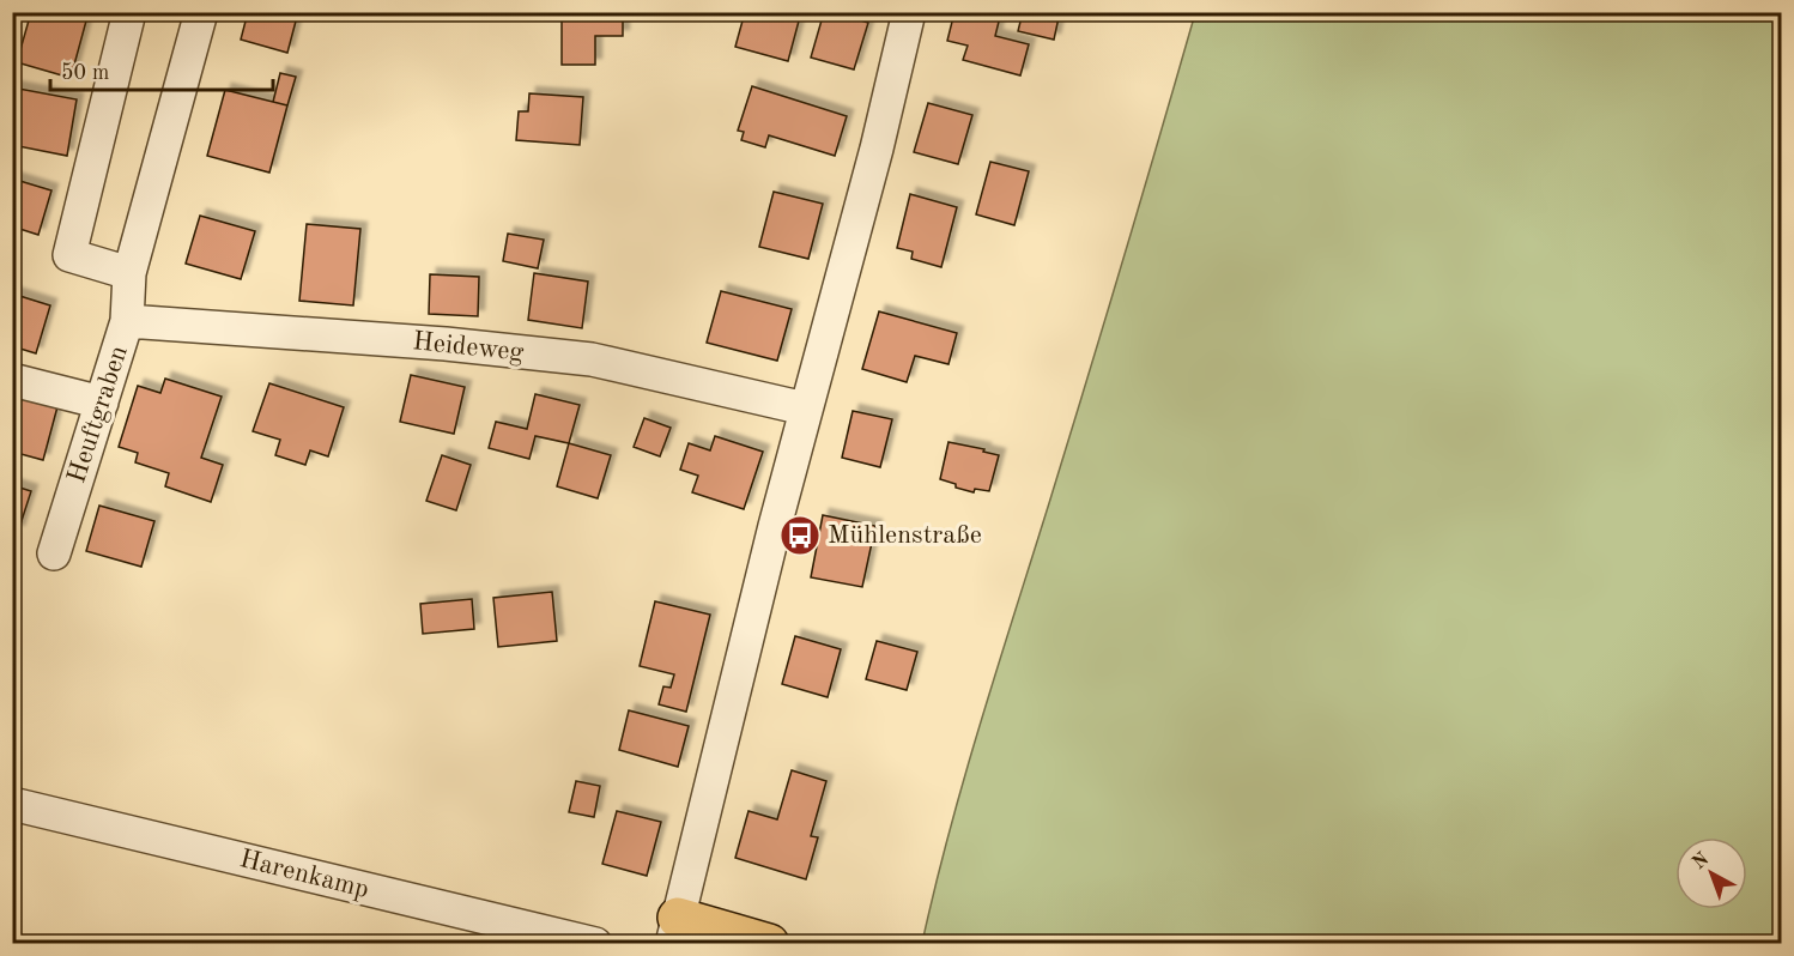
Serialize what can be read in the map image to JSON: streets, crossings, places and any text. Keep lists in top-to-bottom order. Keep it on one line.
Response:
{"streets":{"street":["Heideweg","Heuftgraben","Harenkamp"]},"crossings":[["Heideweg","Heuftgraben"]],"places":{"bus stop":["Mühlenstraße"]},"scale_bar":"50 m","north":"top left"}
